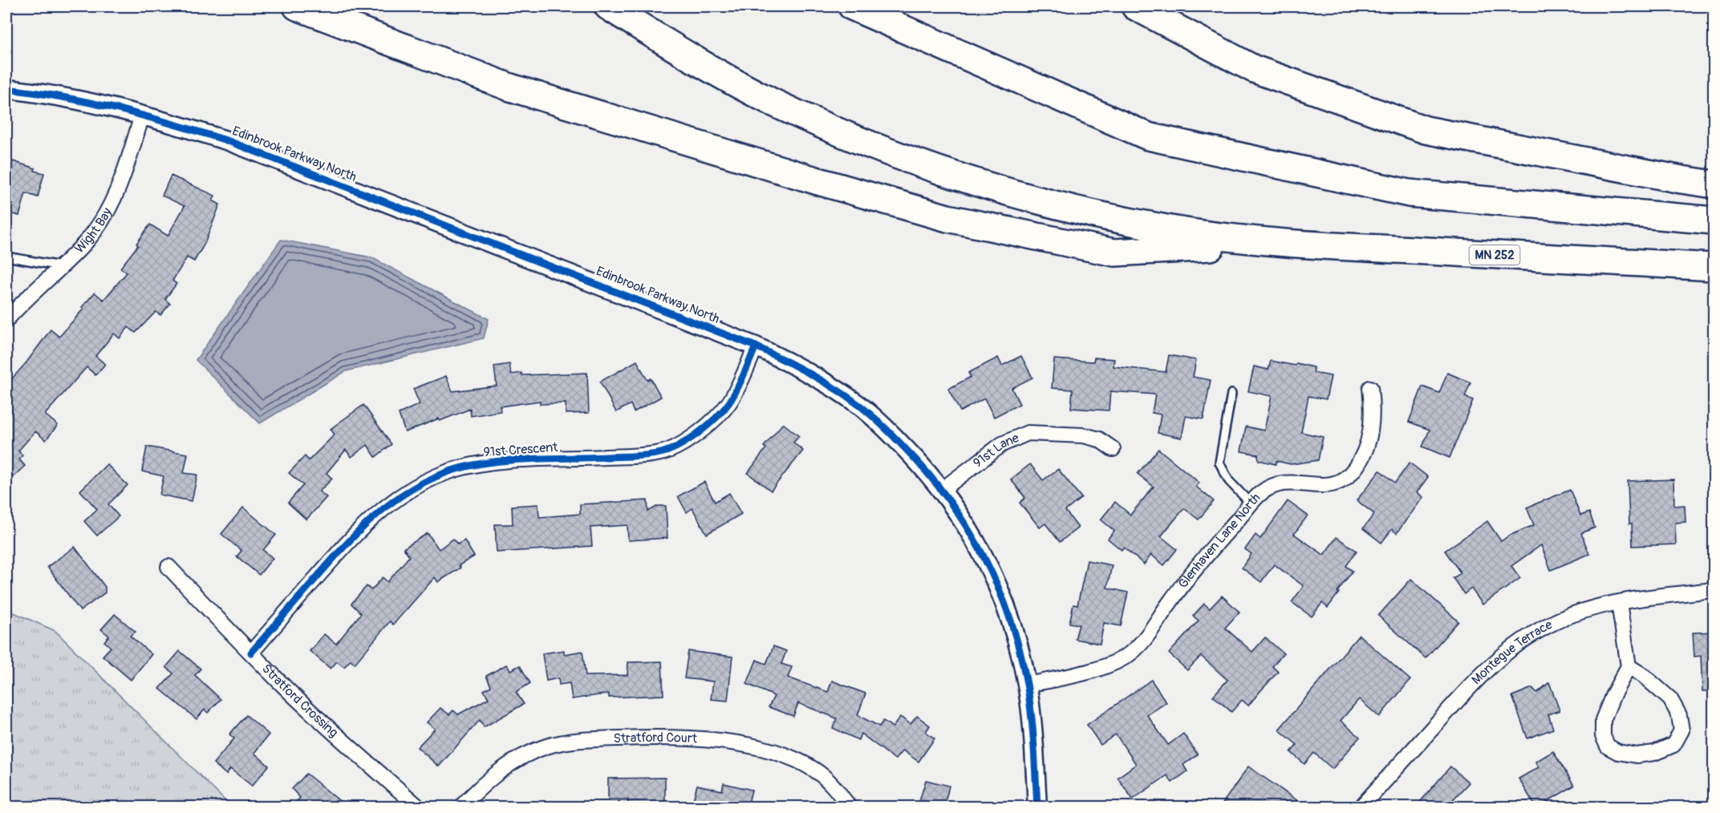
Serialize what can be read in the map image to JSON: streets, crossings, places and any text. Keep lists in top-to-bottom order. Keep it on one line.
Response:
{"streets":{"highway":["MN 252"],"street":["Edinbrook Parkway North","Wight Bay","91st Crescent","91st Lane","Glenhaven Lane North","Montegue Terrace","Stratford Crossing","Stratford Court"]},"crossings":[["Edinbrook Parkway North","Wight Bay"],["Edinbrook Parkway North","91st Crescent"],["Edinbrook Parkway North","91st Lane"],["Edinbrook Parkway North","Glenhaven Lane North"],["91st Crescent","Stratford Crossing"]]}
